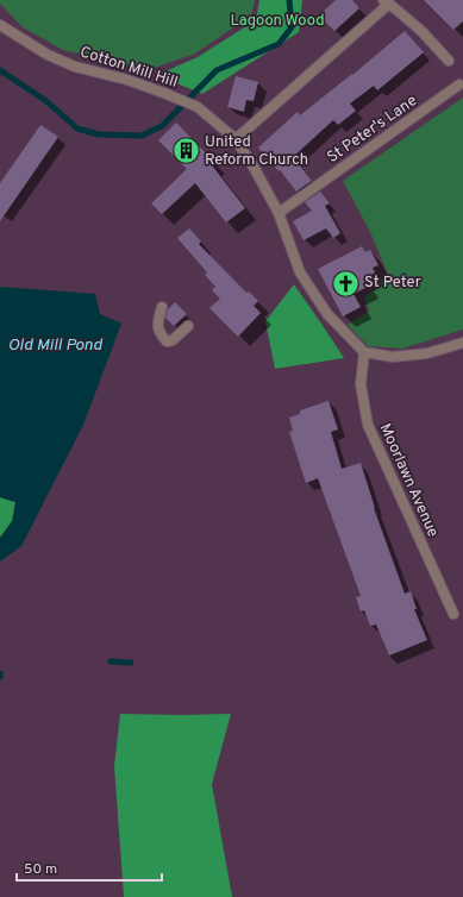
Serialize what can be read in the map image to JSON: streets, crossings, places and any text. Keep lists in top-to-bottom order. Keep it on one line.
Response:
{"streets":{"street":["Cotton Mill Hill","St Peter's Lane","Moorlawn Avenue"]},"crossings":[["Cotton Mill Hill","St Peter's Lane"],["Cotton Mill Hill","Moorlawn Avenue"]],"water":["Old Mill Pond"],"parks":["Lagoon Wood"],"places":{"building":["United Reform Church"],"church":["St Peter"]},"scale_bar":"50 m"}
